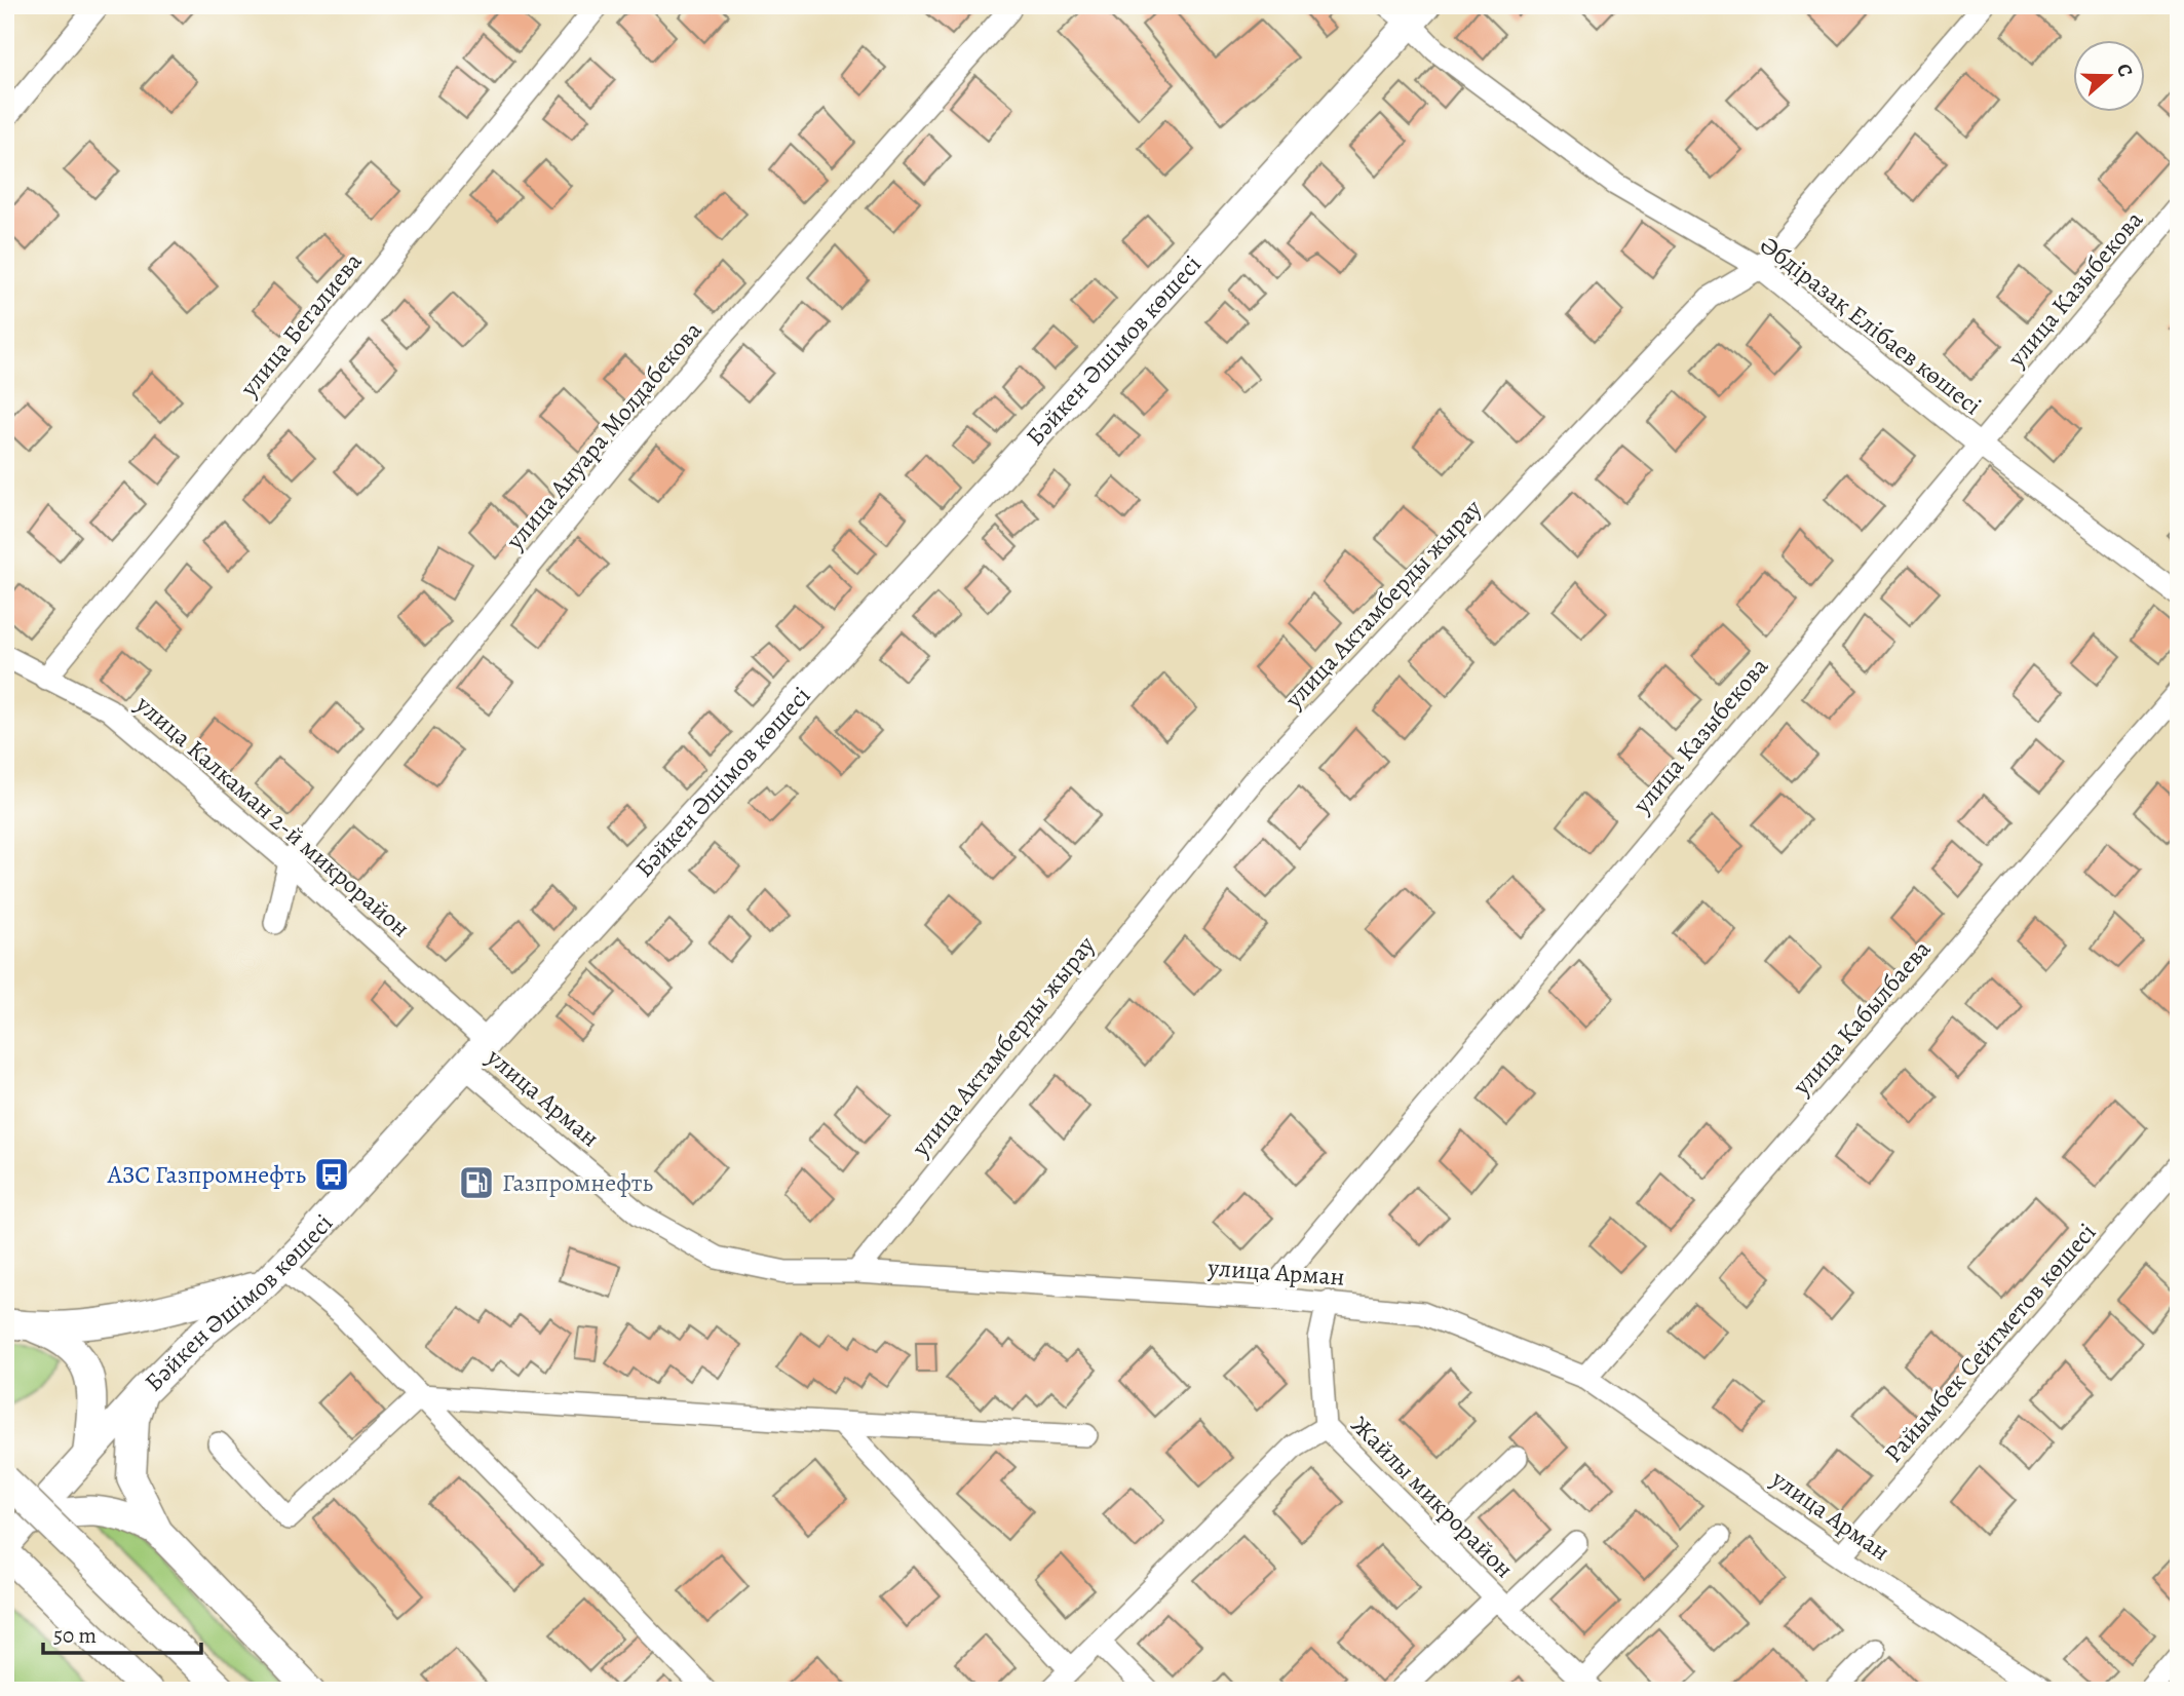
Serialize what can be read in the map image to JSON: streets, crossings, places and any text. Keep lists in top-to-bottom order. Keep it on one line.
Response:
{"streets":{"main road":["Бәйкен Әшімов көшесі"],"street":["улица Казыбекова","улица Бегалиева","Әбдіразақ Елібаев көшесі","улица Ануара Молдабекова","улица Актамберды жырау","улица Калкаман 2-й микрорайон","улица Кабылбаева","улица Арман","Райымбек Сейтметов көшесі","Жайлы микрорайон"]},"crossings":[["улица Казыбекова","Әбдіразақ Елібаев көшесі"],["улица Казыбекова","улица Арман"],["улица Бегалиева","улица Калкаман 2-й микрорайон"],["Әбдіразақ Елібаев көшесі","Бәйкен Әшімов көшесі"],["Әбдіразақ Елібаев көшесі","улица Актамберды жырау"],["Бәйкен Әшімов көшесі","улица Калкаман 2-й микрорайон"],["Бәйкен Әшімов көшесі","улица Арман"],["улица Ануара Молдабекова","улица Калкаман 2-й микрорайон"],["улица Актамберды жырау","улица Арман"],["улица Кабылбаева","улица Арман"],["улица Арман","Райымбек Сейтметов көшесі"],["улица Арман","Жайлы микрорайон"]],"places":{"bus stop":["АЗС Газпромнефть"],"fuel station":["Газпромнефть"]},"scale_bar":"50 m","north":"right"}
